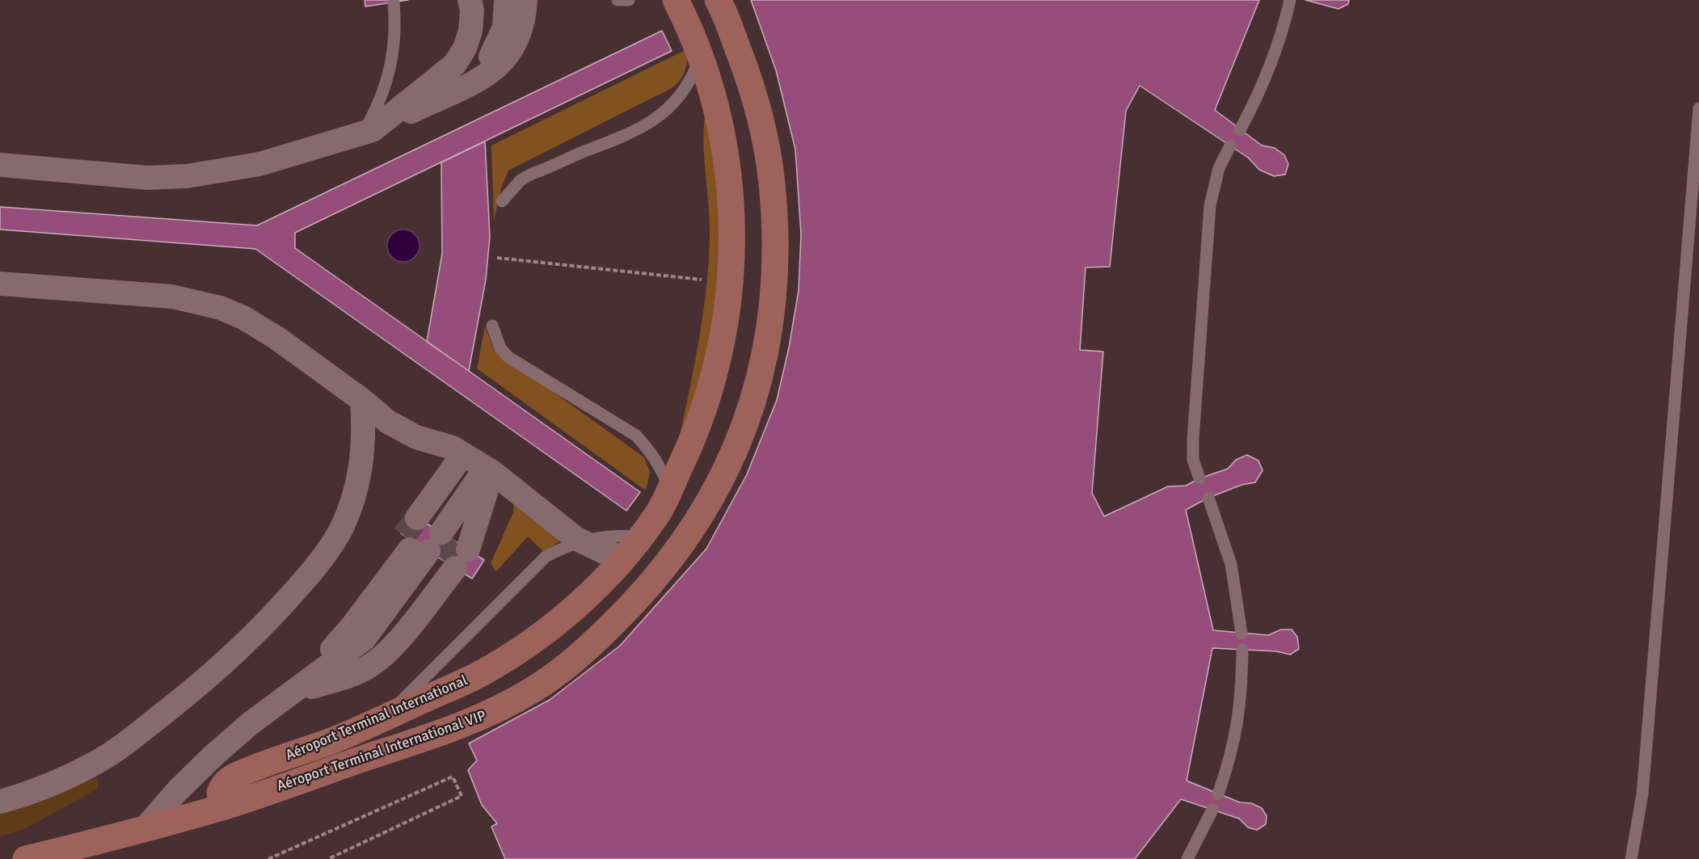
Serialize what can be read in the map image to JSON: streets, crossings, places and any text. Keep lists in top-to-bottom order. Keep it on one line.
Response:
{"streets":{"main road":["Aéroport Terminal International","Aéroport Terminal International VIP"]},"crossings":[["Aéroport Terminal International","Aéroport Terminal International VIP"]]}
